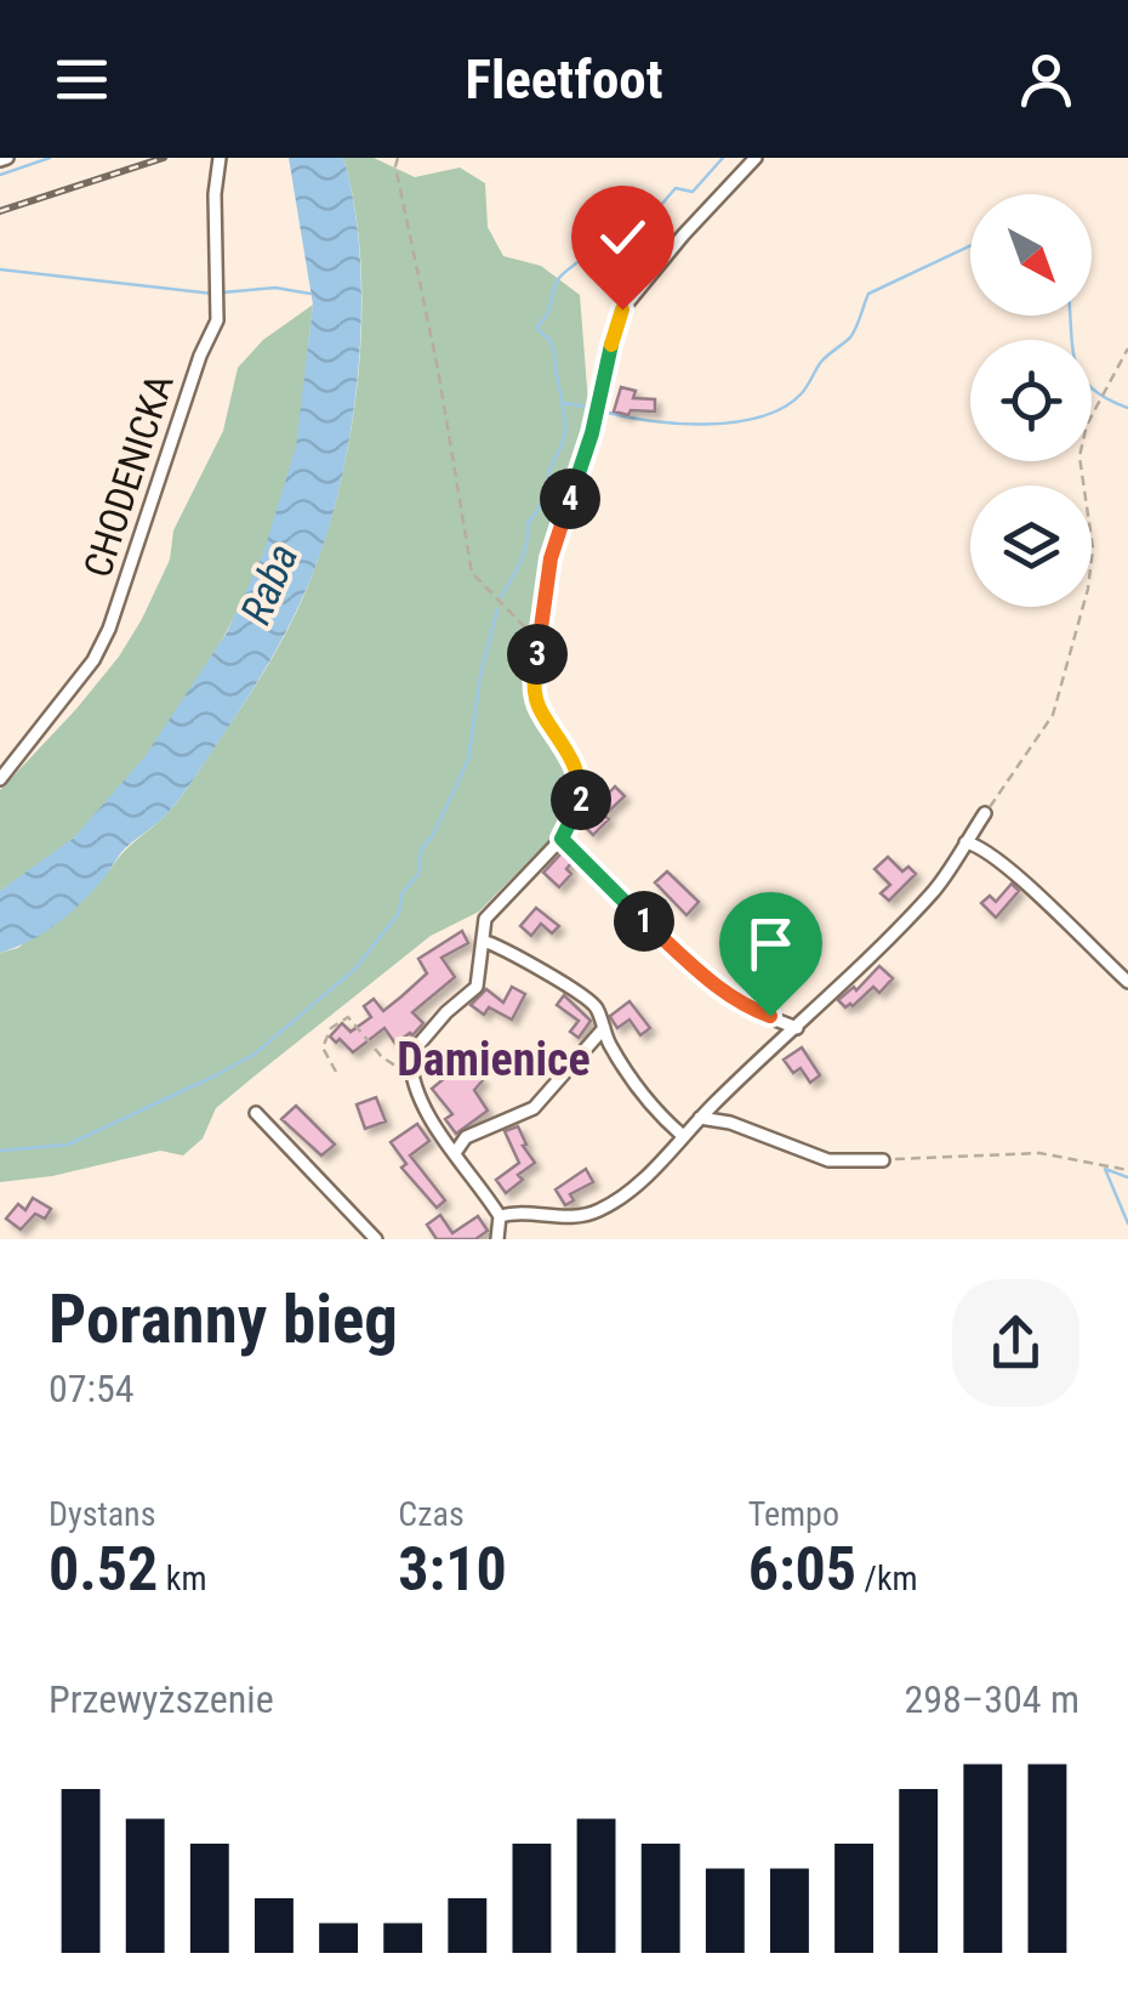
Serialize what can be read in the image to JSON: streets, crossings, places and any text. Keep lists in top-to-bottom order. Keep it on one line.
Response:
{"streets":{"street":["CHODENICKA"]},"districts":["Damienice"],"water":["Raba"],"north":"bottom right","page":{"header":"Fleetfoot","pins":["4","3","2","1"],"heading":["Poranny bieg","07:54"],"stats":[["Dystans","0.52 km"],["Czas","3:10"],["Tempo","6:05 /km"]],"chart":["Przewyższenie","298–304 m"]}}
